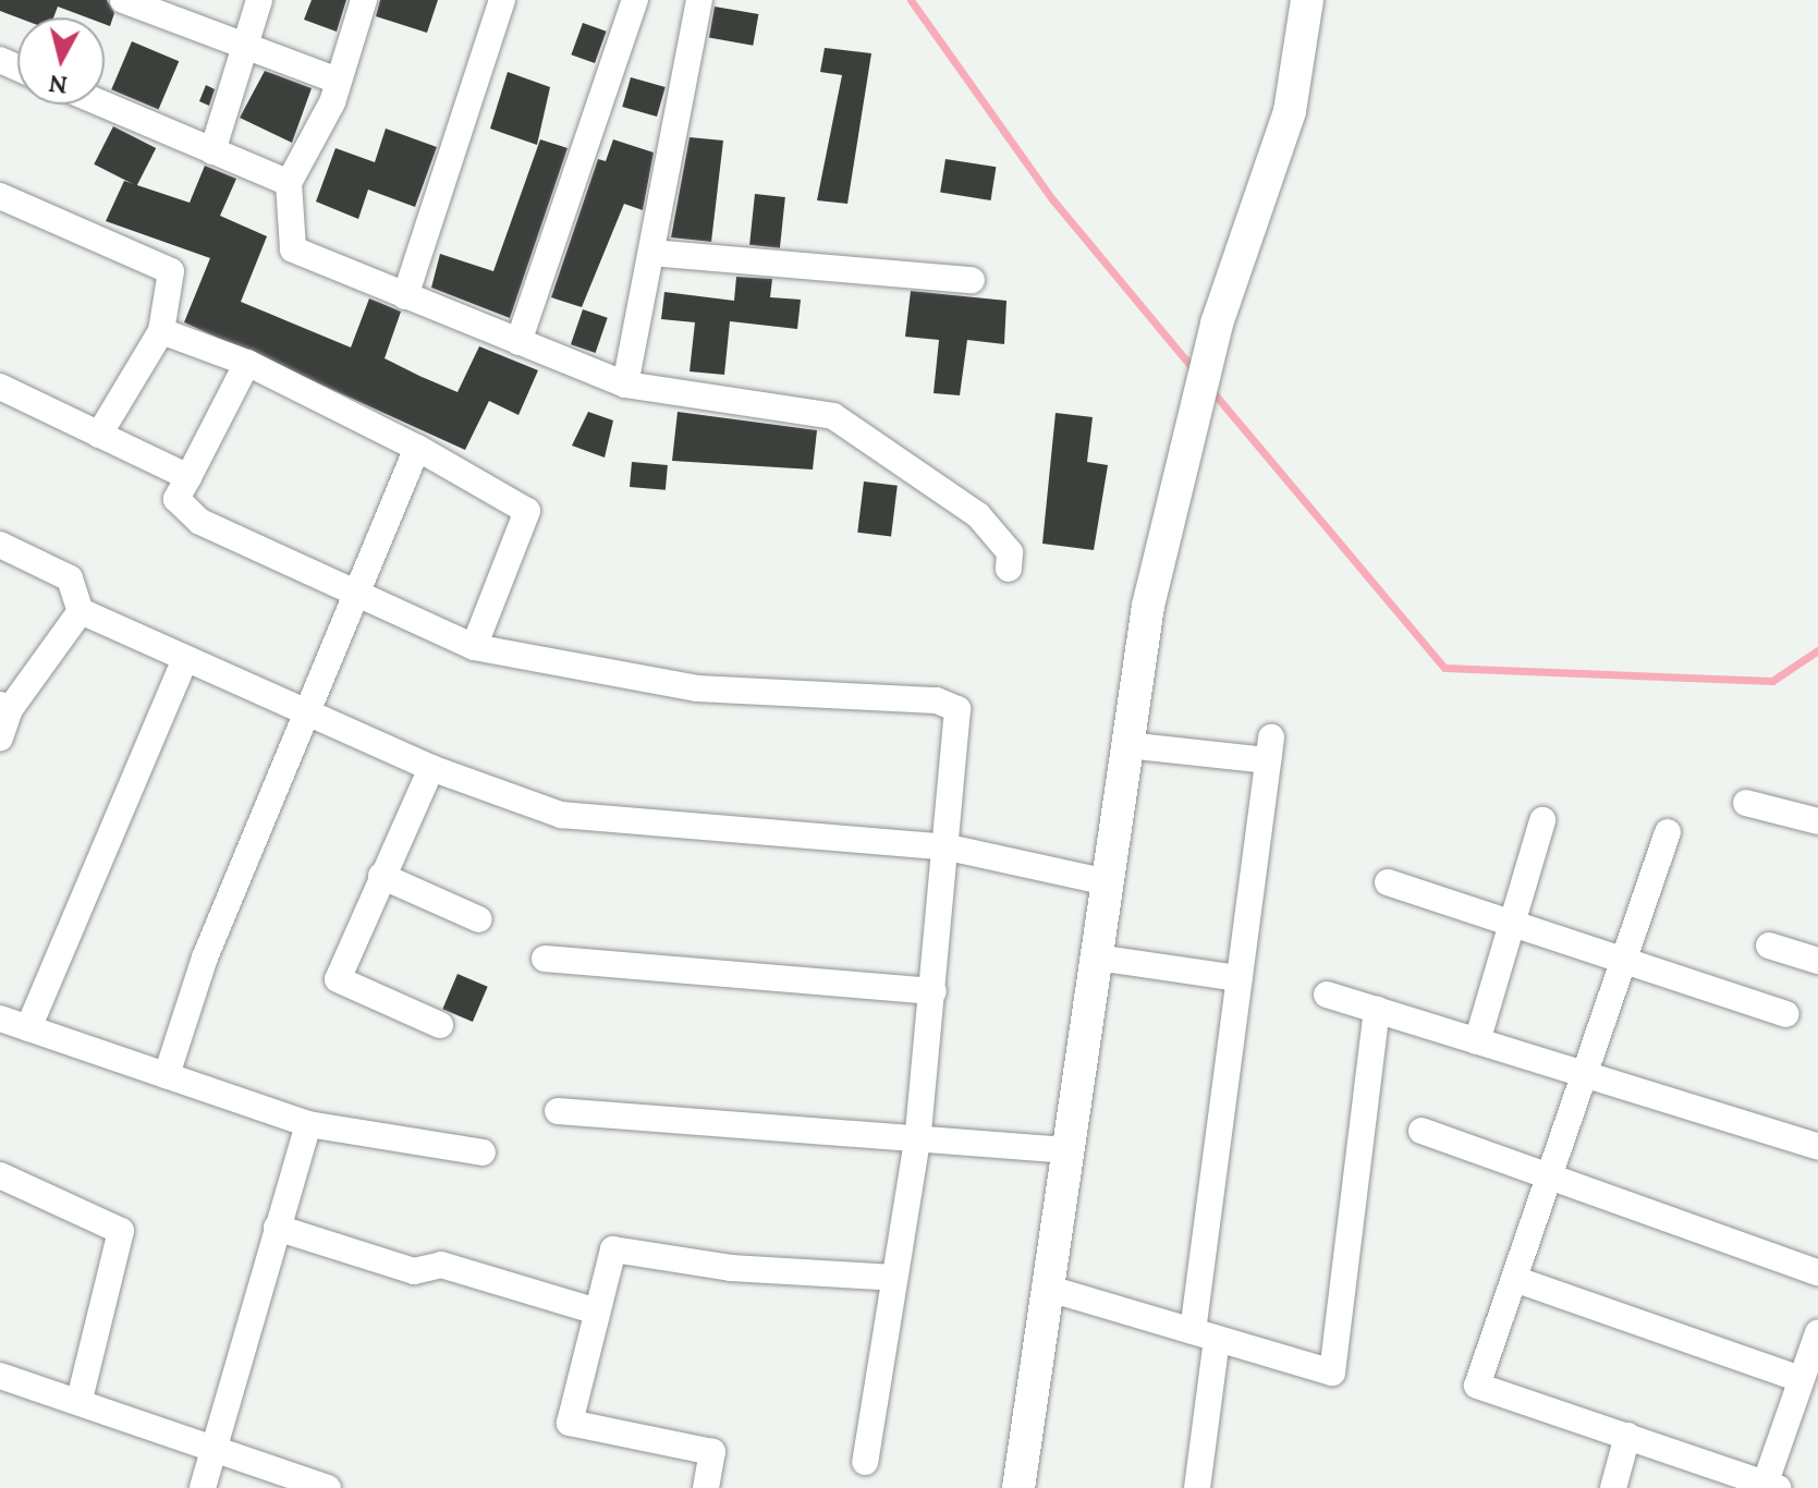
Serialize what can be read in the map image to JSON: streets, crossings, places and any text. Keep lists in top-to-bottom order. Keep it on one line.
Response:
{"north":"bottom"}
